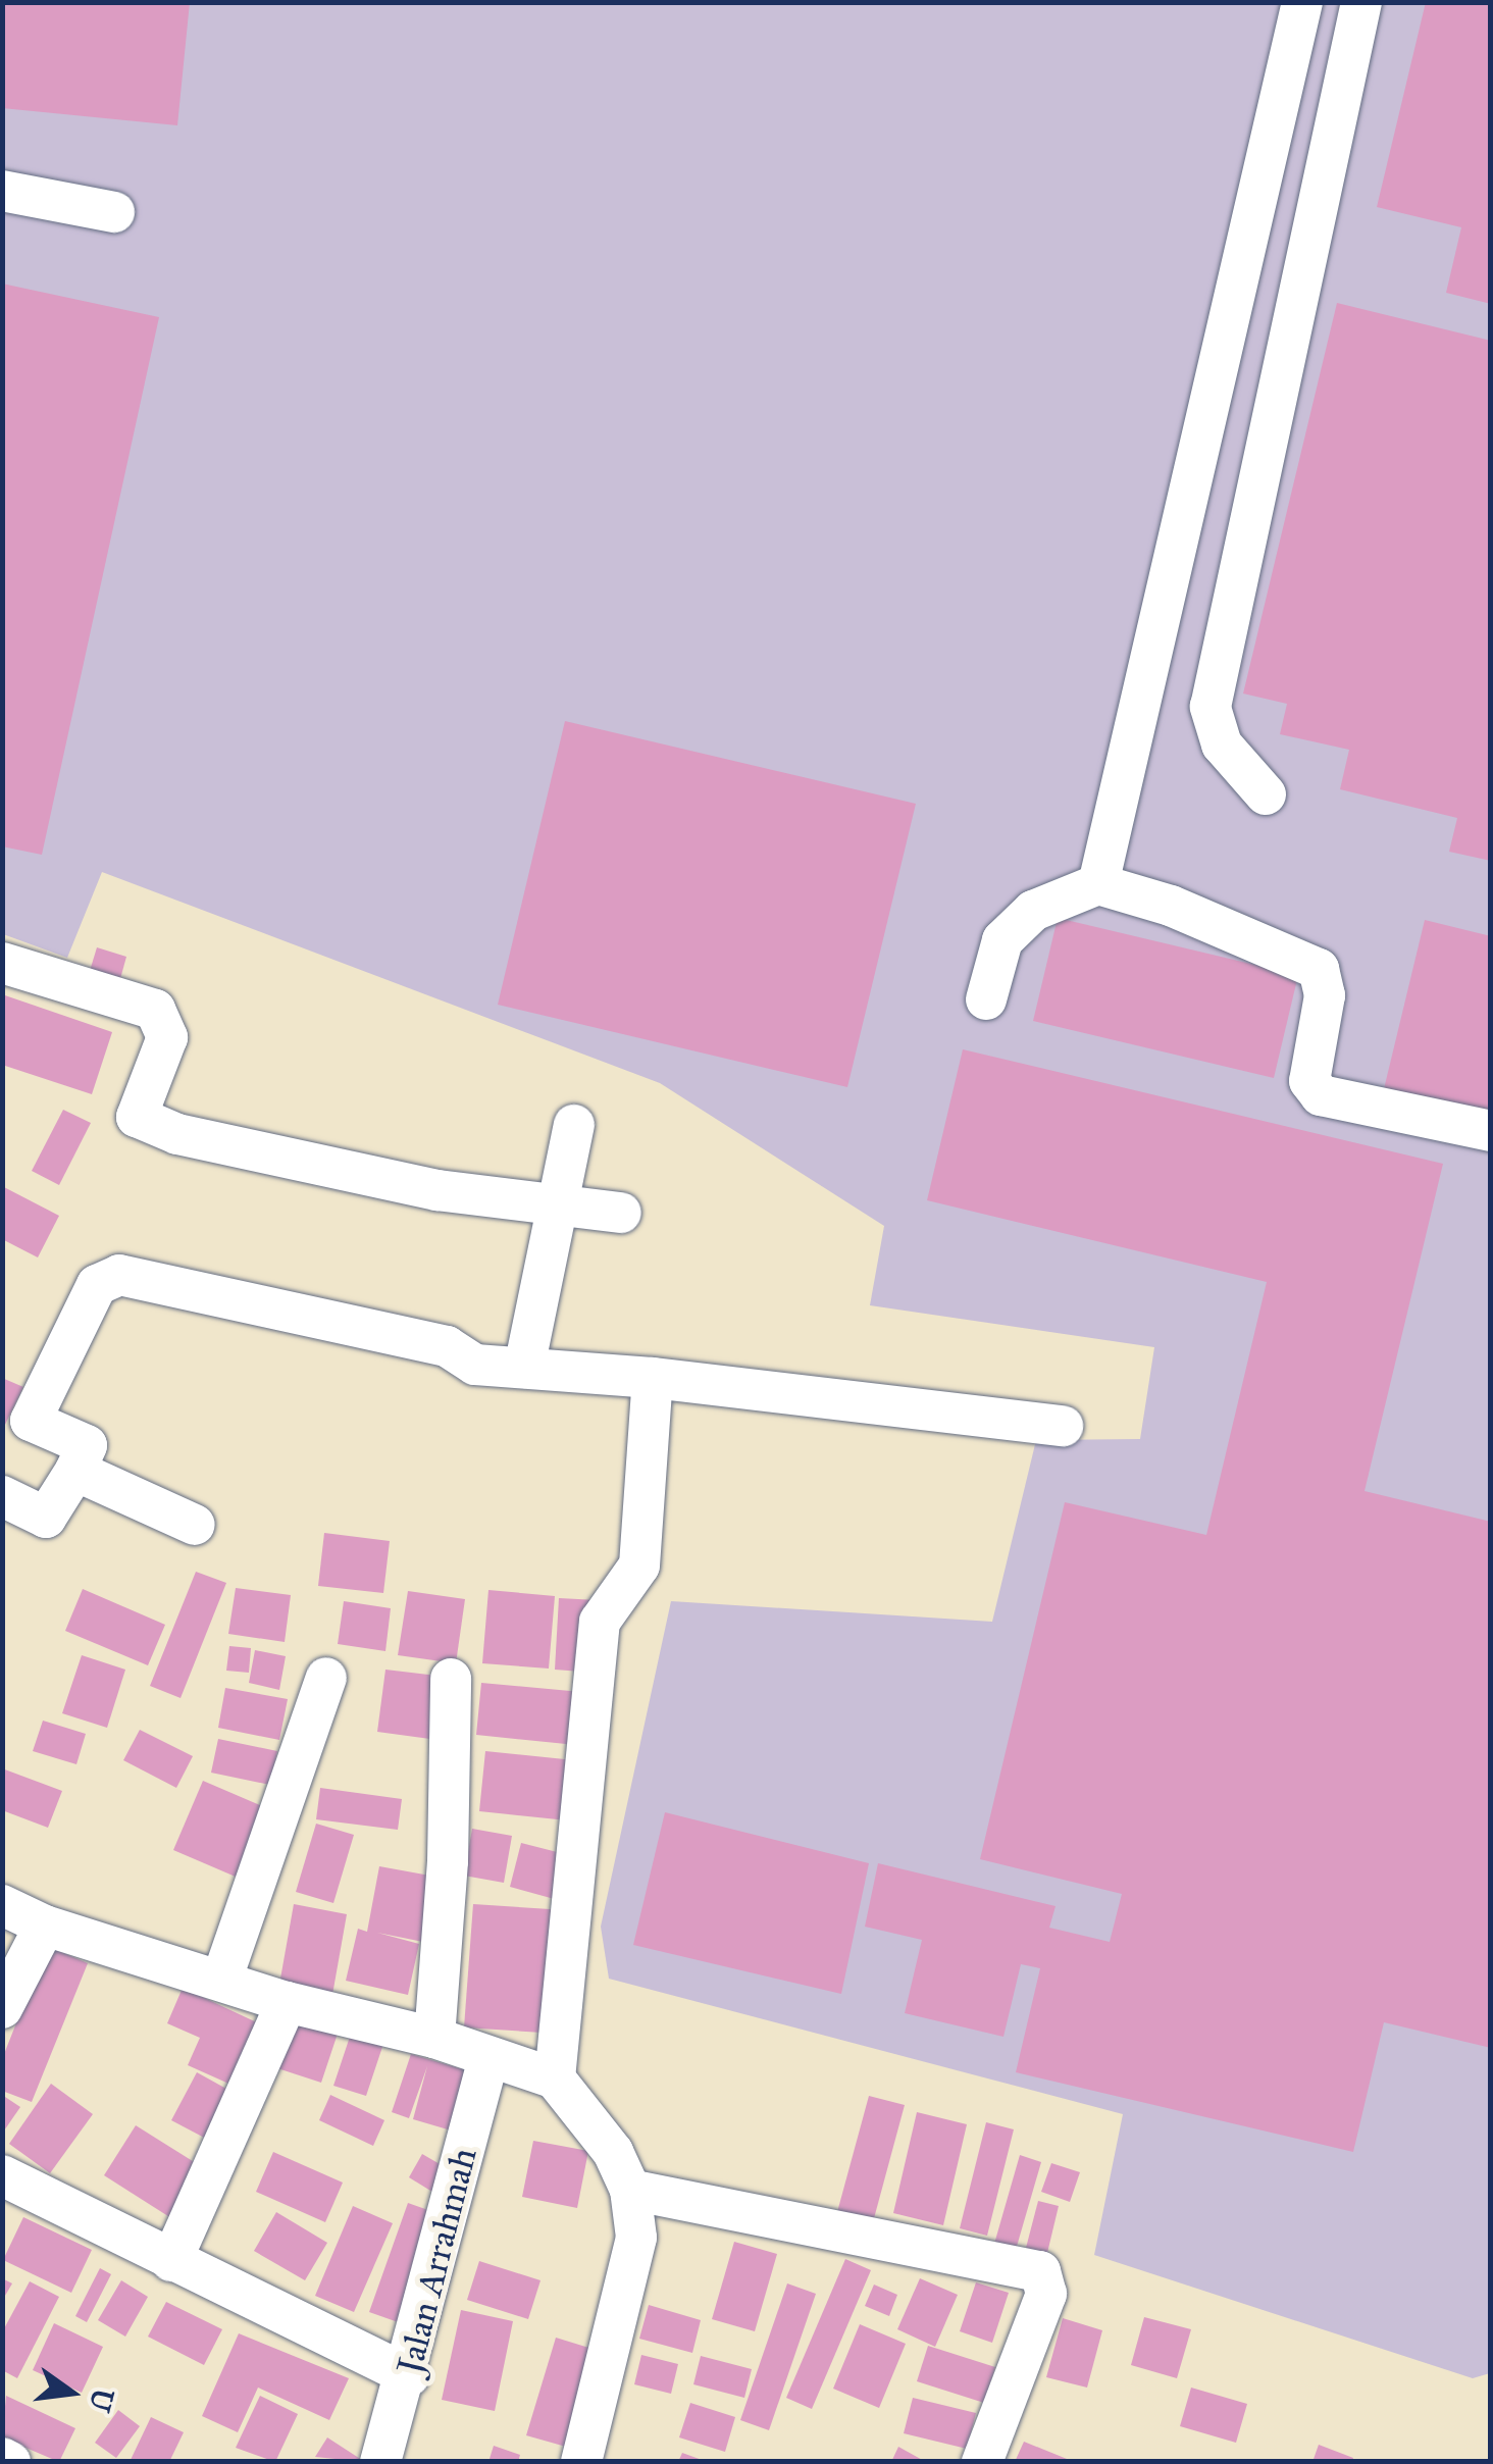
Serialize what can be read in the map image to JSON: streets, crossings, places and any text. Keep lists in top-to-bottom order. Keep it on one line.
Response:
{"streets":{"street":["Jalan Arrahmah"]},"north":"right"}
